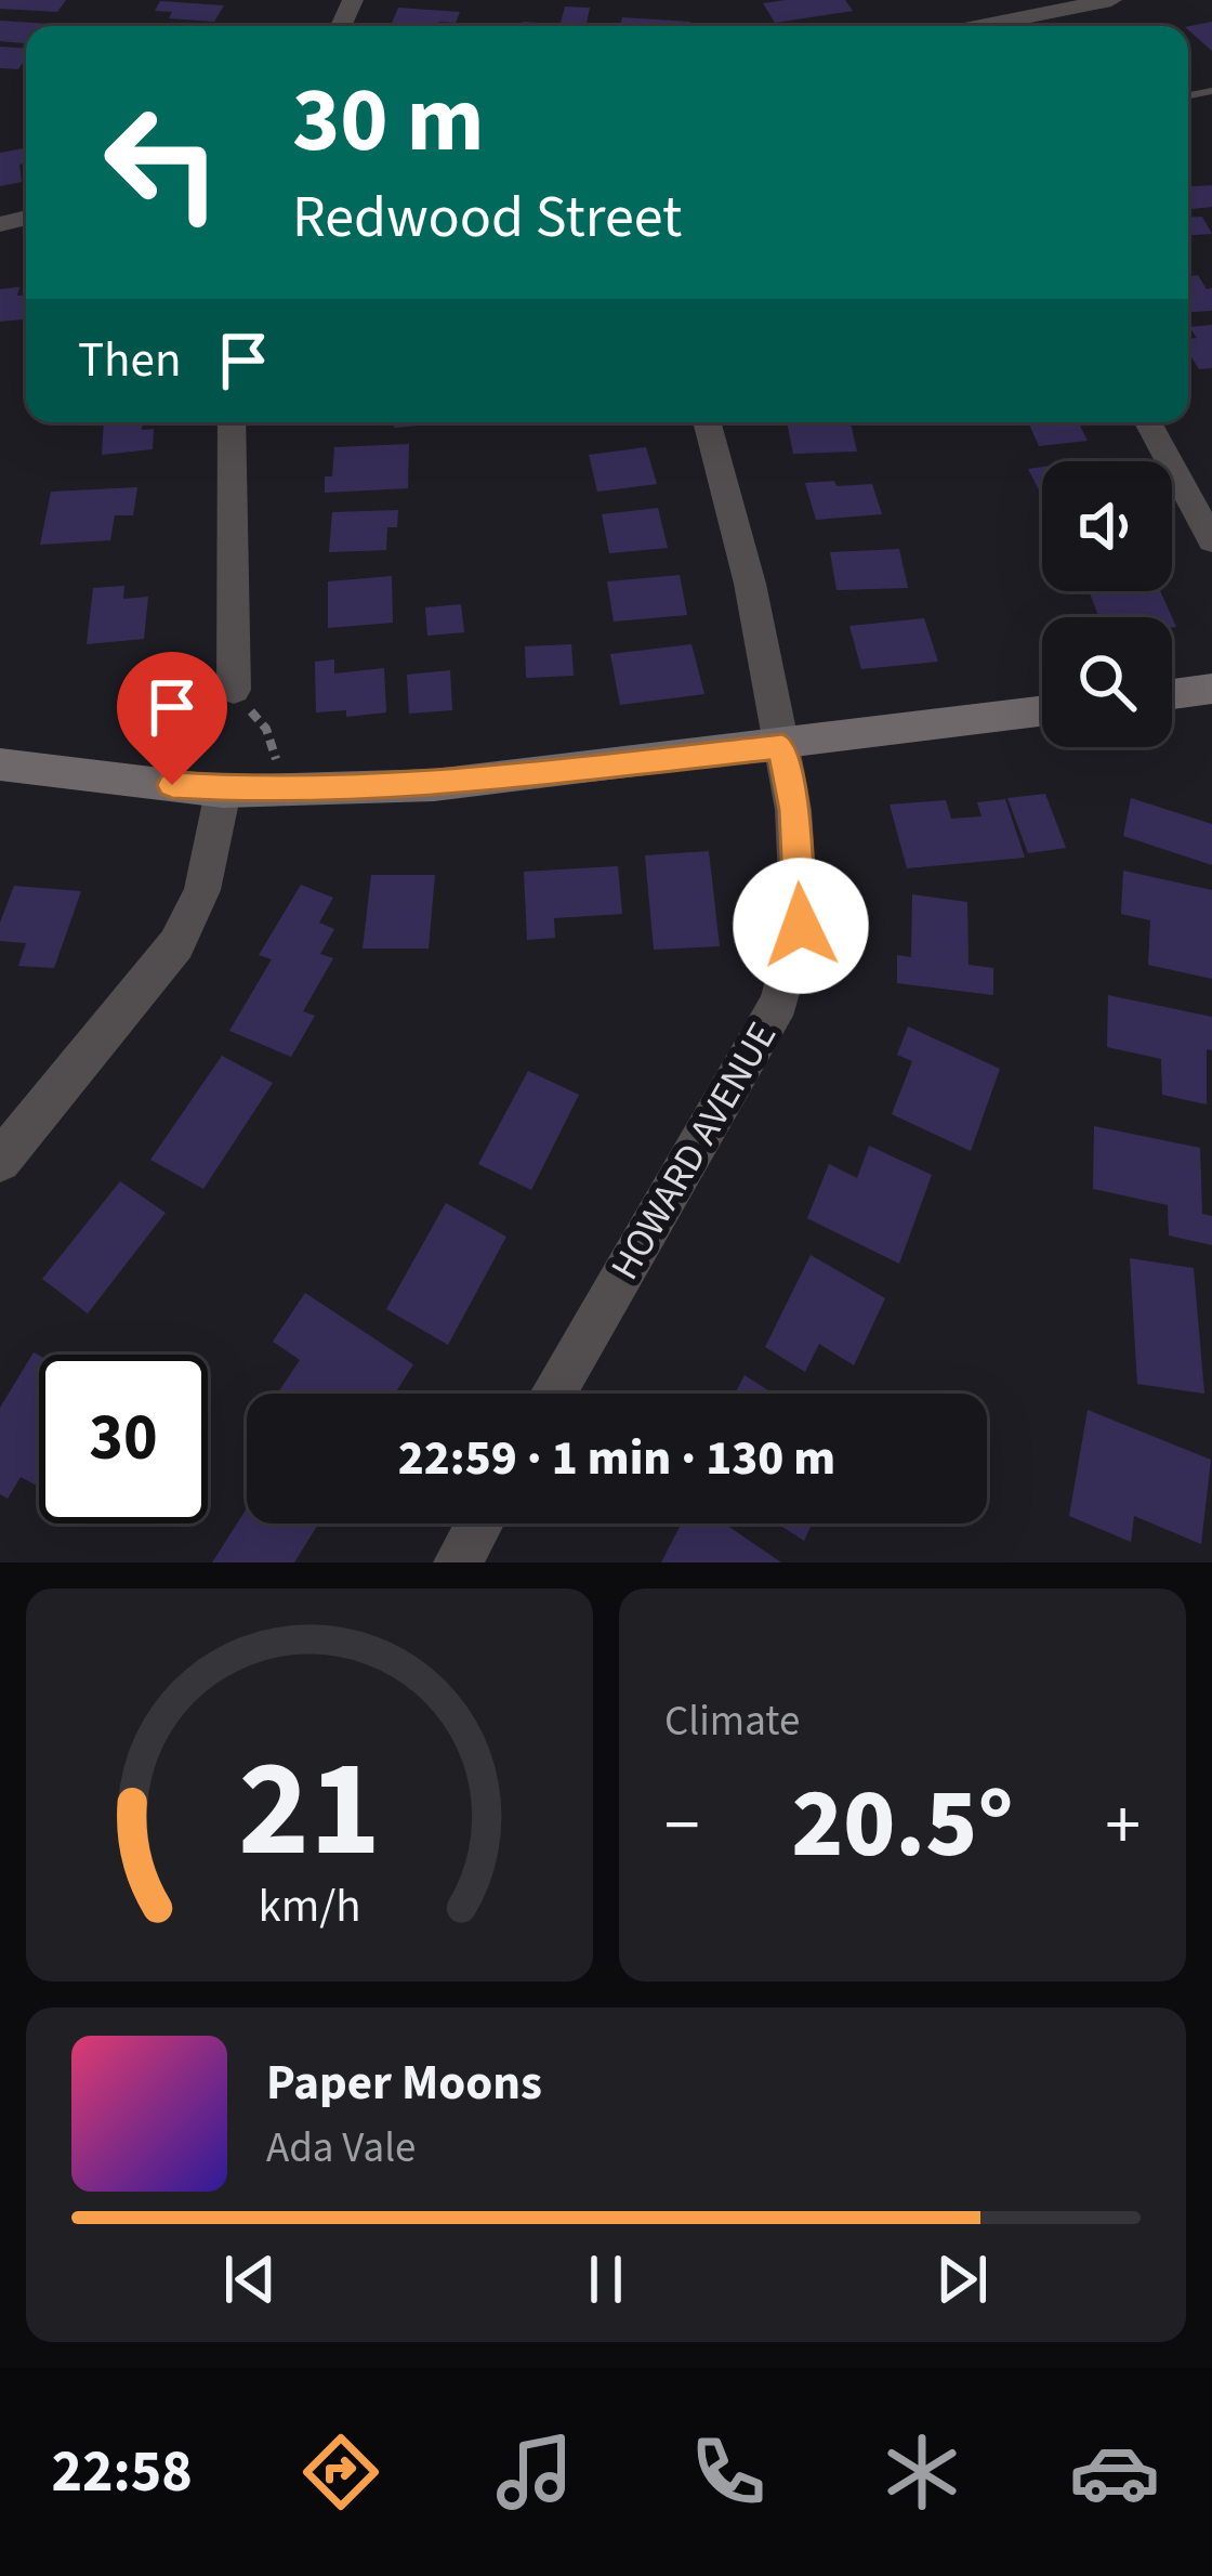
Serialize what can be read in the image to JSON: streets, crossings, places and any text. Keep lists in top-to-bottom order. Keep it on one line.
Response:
{"streets":{"street":["HOWARD AVENUE"]},"page":{"turn":["30 m","Redwood Street"],"then":"Then","limit":"30","trip":"22:59 · 1 min · 130 m","tile":"Climate","heat":["−","20.5°","+"],"song":["Paper Moons","Ada Vale"],"tabs":"22:58","gauge":["21","km/h"]}}
